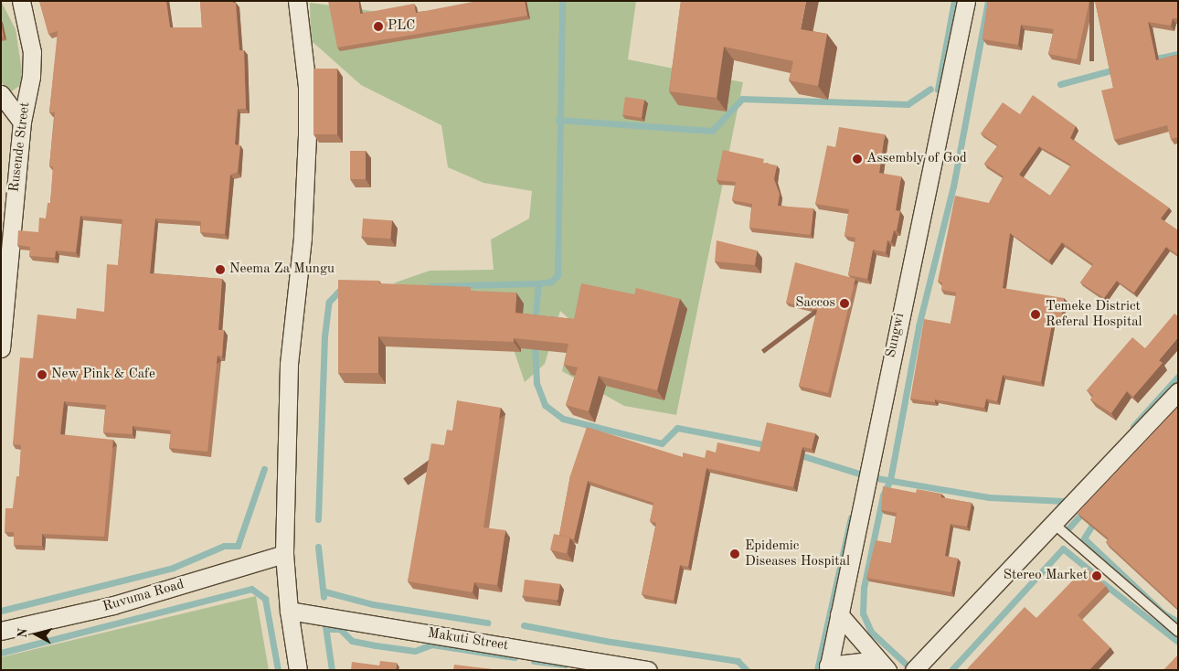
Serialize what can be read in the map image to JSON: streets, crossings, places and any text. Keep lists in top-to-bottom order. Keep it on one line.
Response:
{"streets":{"street":["Rusende Street","Sungwi","Ruvuma Road","Makuti Street"]},"places":["PLC","Assembly of God","Neema Za Mungu","Saccos","Temeke District Referal Hospital","New Pink & Cafe","Epidemic Diseases Hospital","Stereo Market"],"north":"left"}
